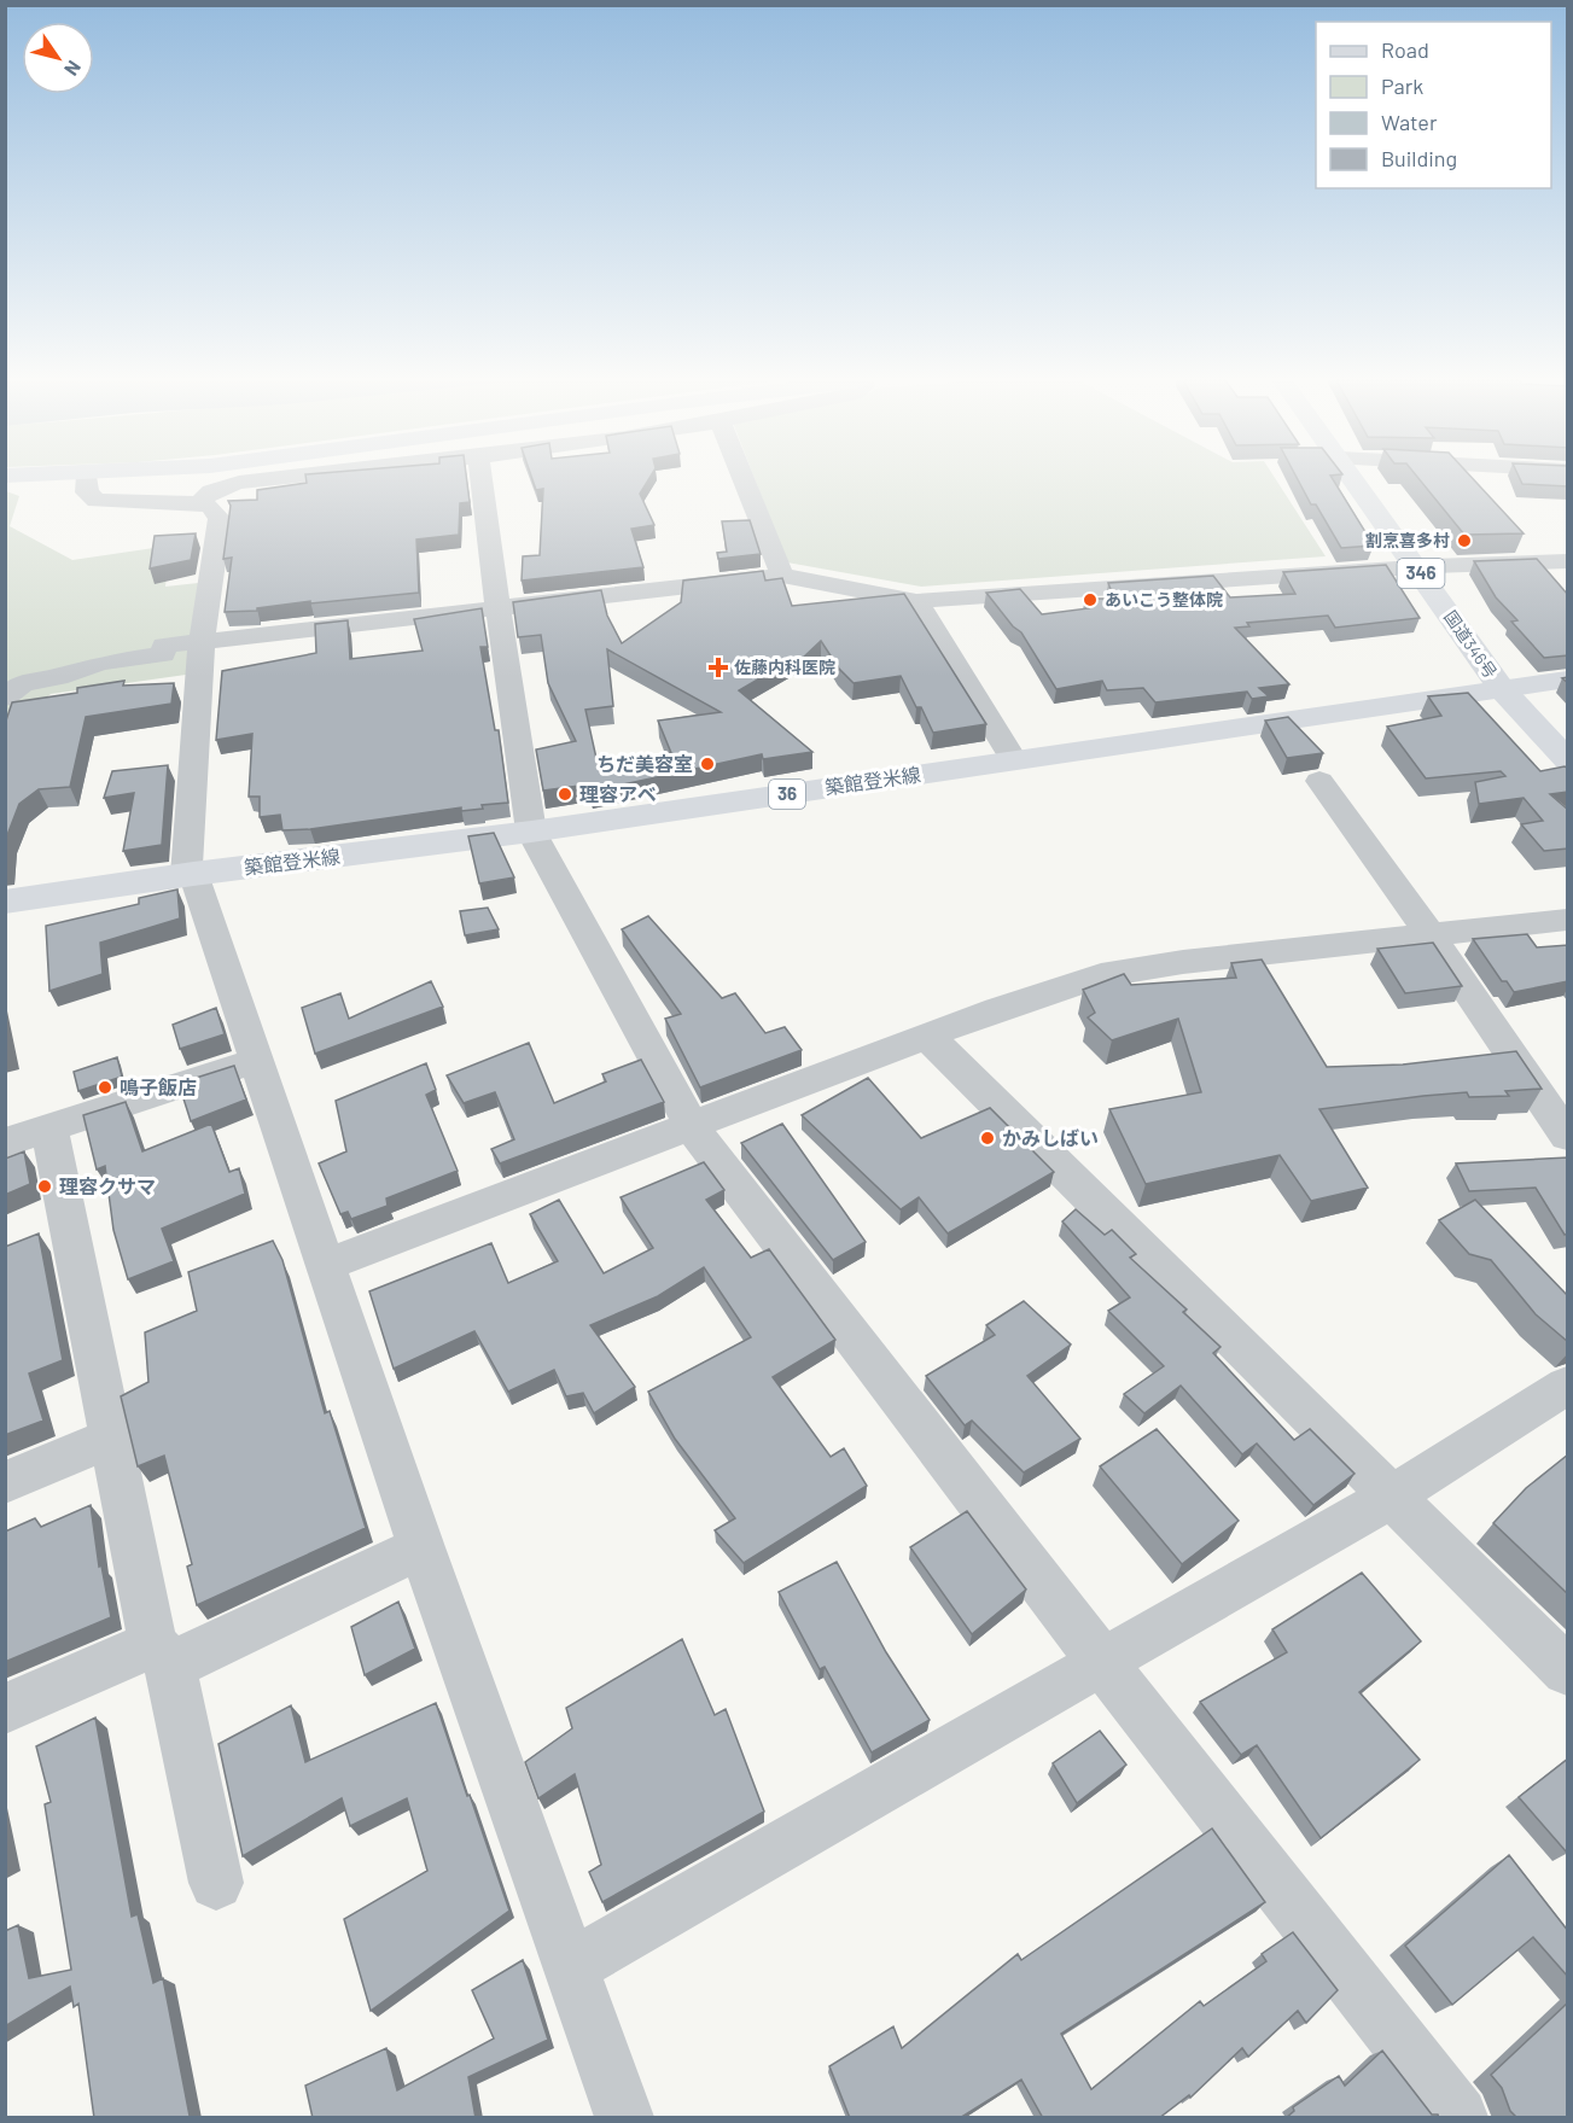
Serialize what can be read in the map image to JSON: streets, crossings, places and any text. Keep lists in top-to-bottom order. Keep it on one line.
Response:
{"streets":{"main road":["346","国道346号","築館登米線","36"]},"crossings":[["国道346号","築館登米線"]],"places":{"other":["割烹喜多村","あいこう整体院","ちだ美容室","理容アベ","鳴子飯店","かみしばい","理容クサマ"],"health":["佐藤内科医院"]},"legend":["Road","Park","Water","Building"],"north":"bottom right"}
